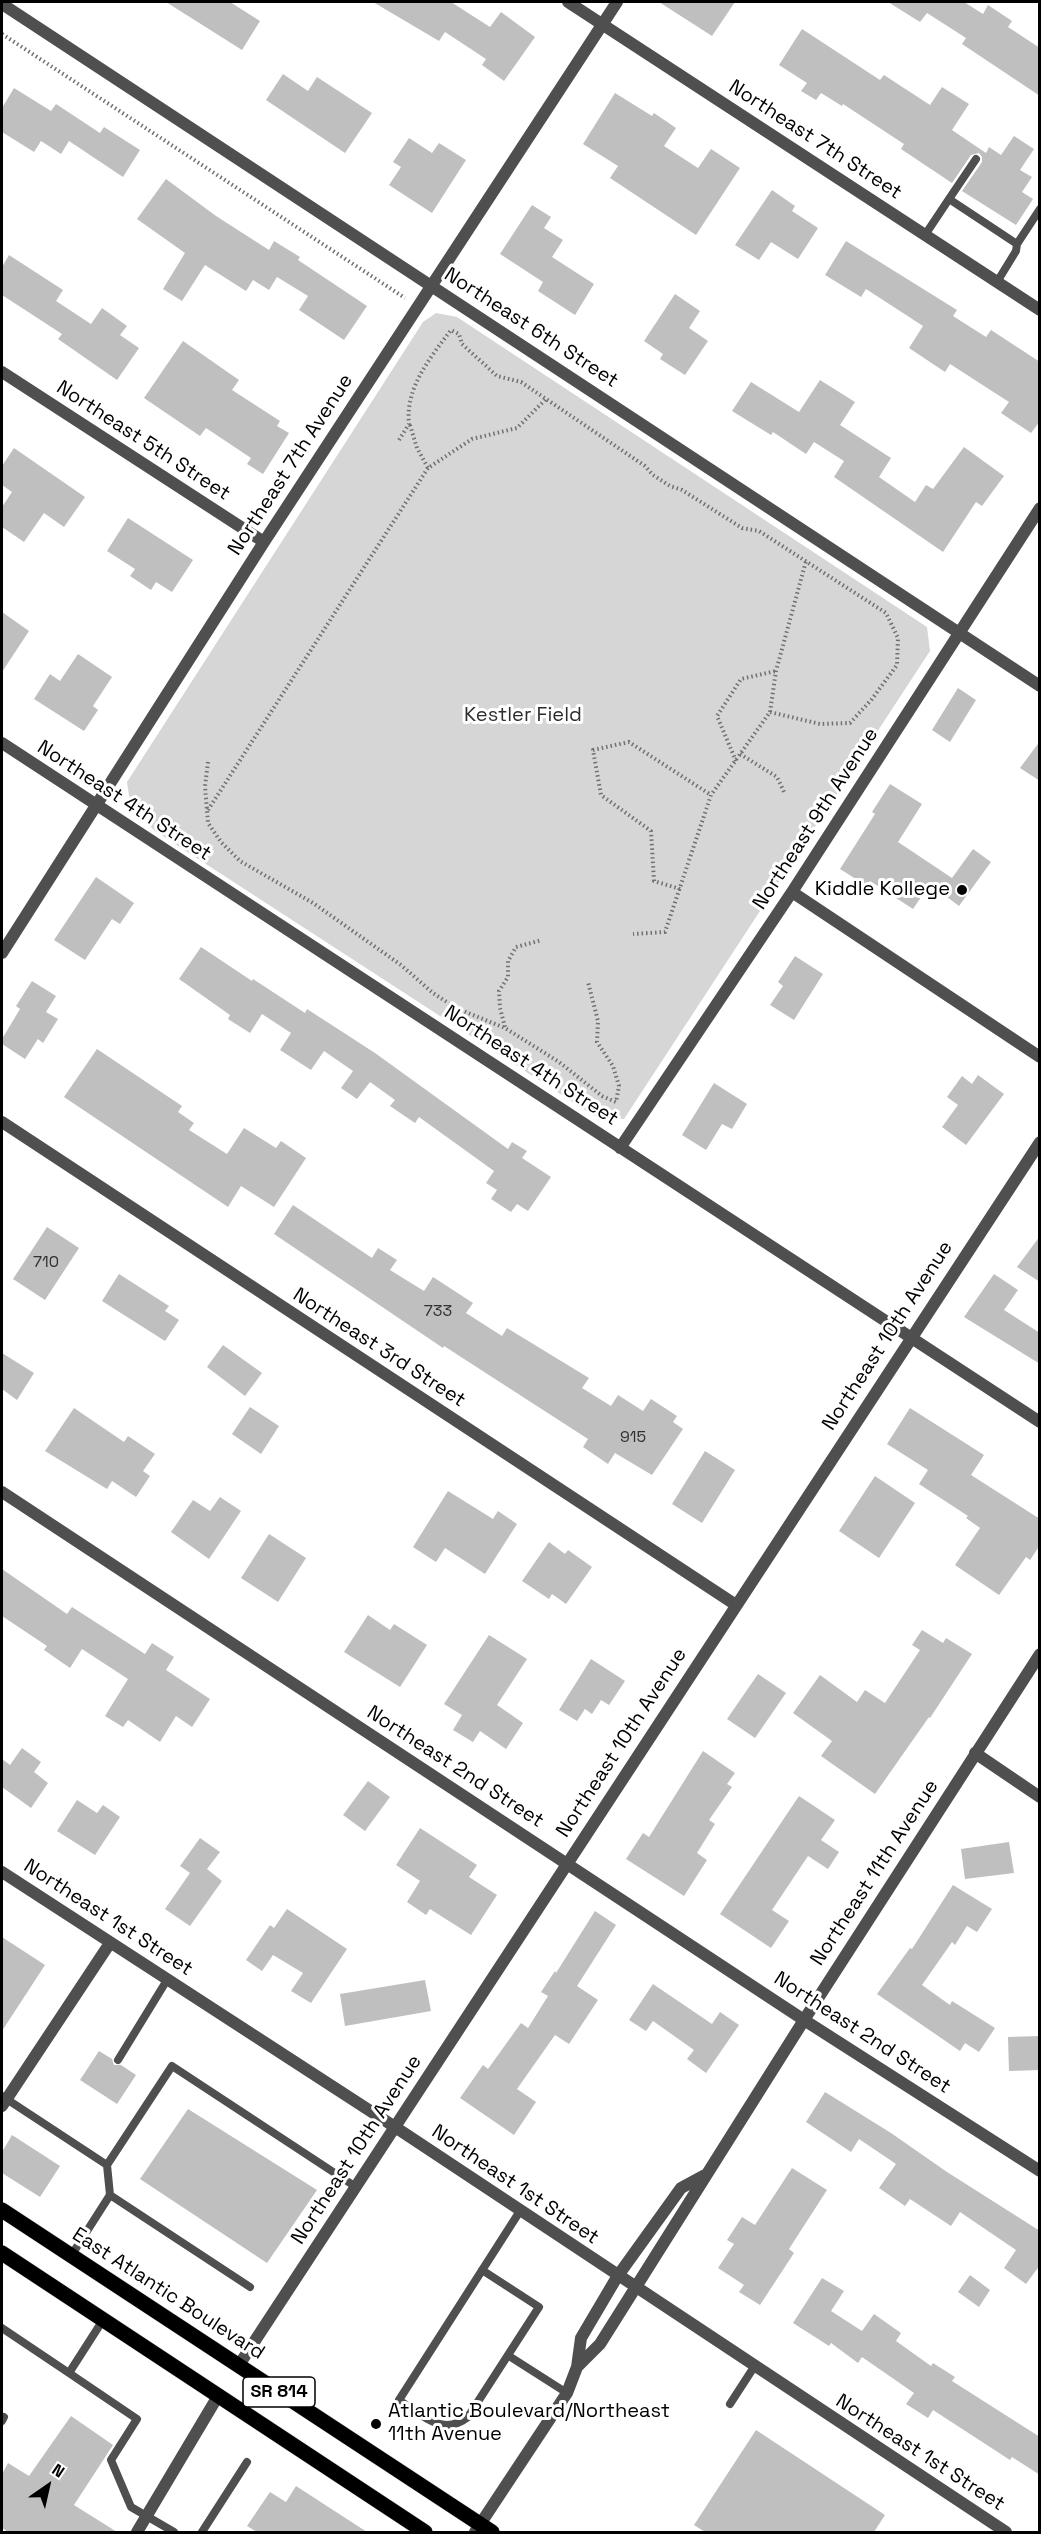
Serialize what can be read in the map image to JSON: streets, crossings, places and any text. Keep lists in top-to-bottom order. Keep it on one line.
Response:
{"streets":{"main road":["East Atlantic Boulevard","SR 814"],"street":["Northeast 7th Street","Northeast 6th Street","Northeast 5th Street","Northeast 7th Avenue","Northeast 4th Street","Northeast 9th Avenue","Northeast 10th Avenue","Northeast 3rd Street","Northeast 2nd Street","Northeast 11th Avenue","Northeast 1st Street"]},"crossings":[["Northeast 7th Street","Northeast 7th Avenue"],["Northeast 6th Street","Northeast 7th Avenue"],["Northeast 6th Street","Northeast 9th Avenue"],["Northeast 5th Street","Northeast 7th Avenue"],["Northeast 7th Avenue","Northeast 4th Street"],["Northeast 4th Street","Northeast 9th Avenue"],["Northeast 4th Street","Northeast 10th Avenue"],["Northeast 10th Avenue","Northeast 3rd Street"],["Northeast 10th Avenue","Northeast 2nd Street"],["Northeast 10th Avenue","Northeast 1st Street"],["Northeast 10th Avenue","East Atlantic Boulevard"],["Northeast 2nd Street","Northeast 11th Avenue"],["Northeast 11th Avenue","Northeast 1st Street"],["Northeast 11th Avenue","East Atlantic Boulevard"]],"parks":["Kestler Field"],"places":["Kiddle Kollege","Atlantic Boulevard/Northeast 11th Avenue"],"house_numbers":["710","733","915"],"north":"top right"}
